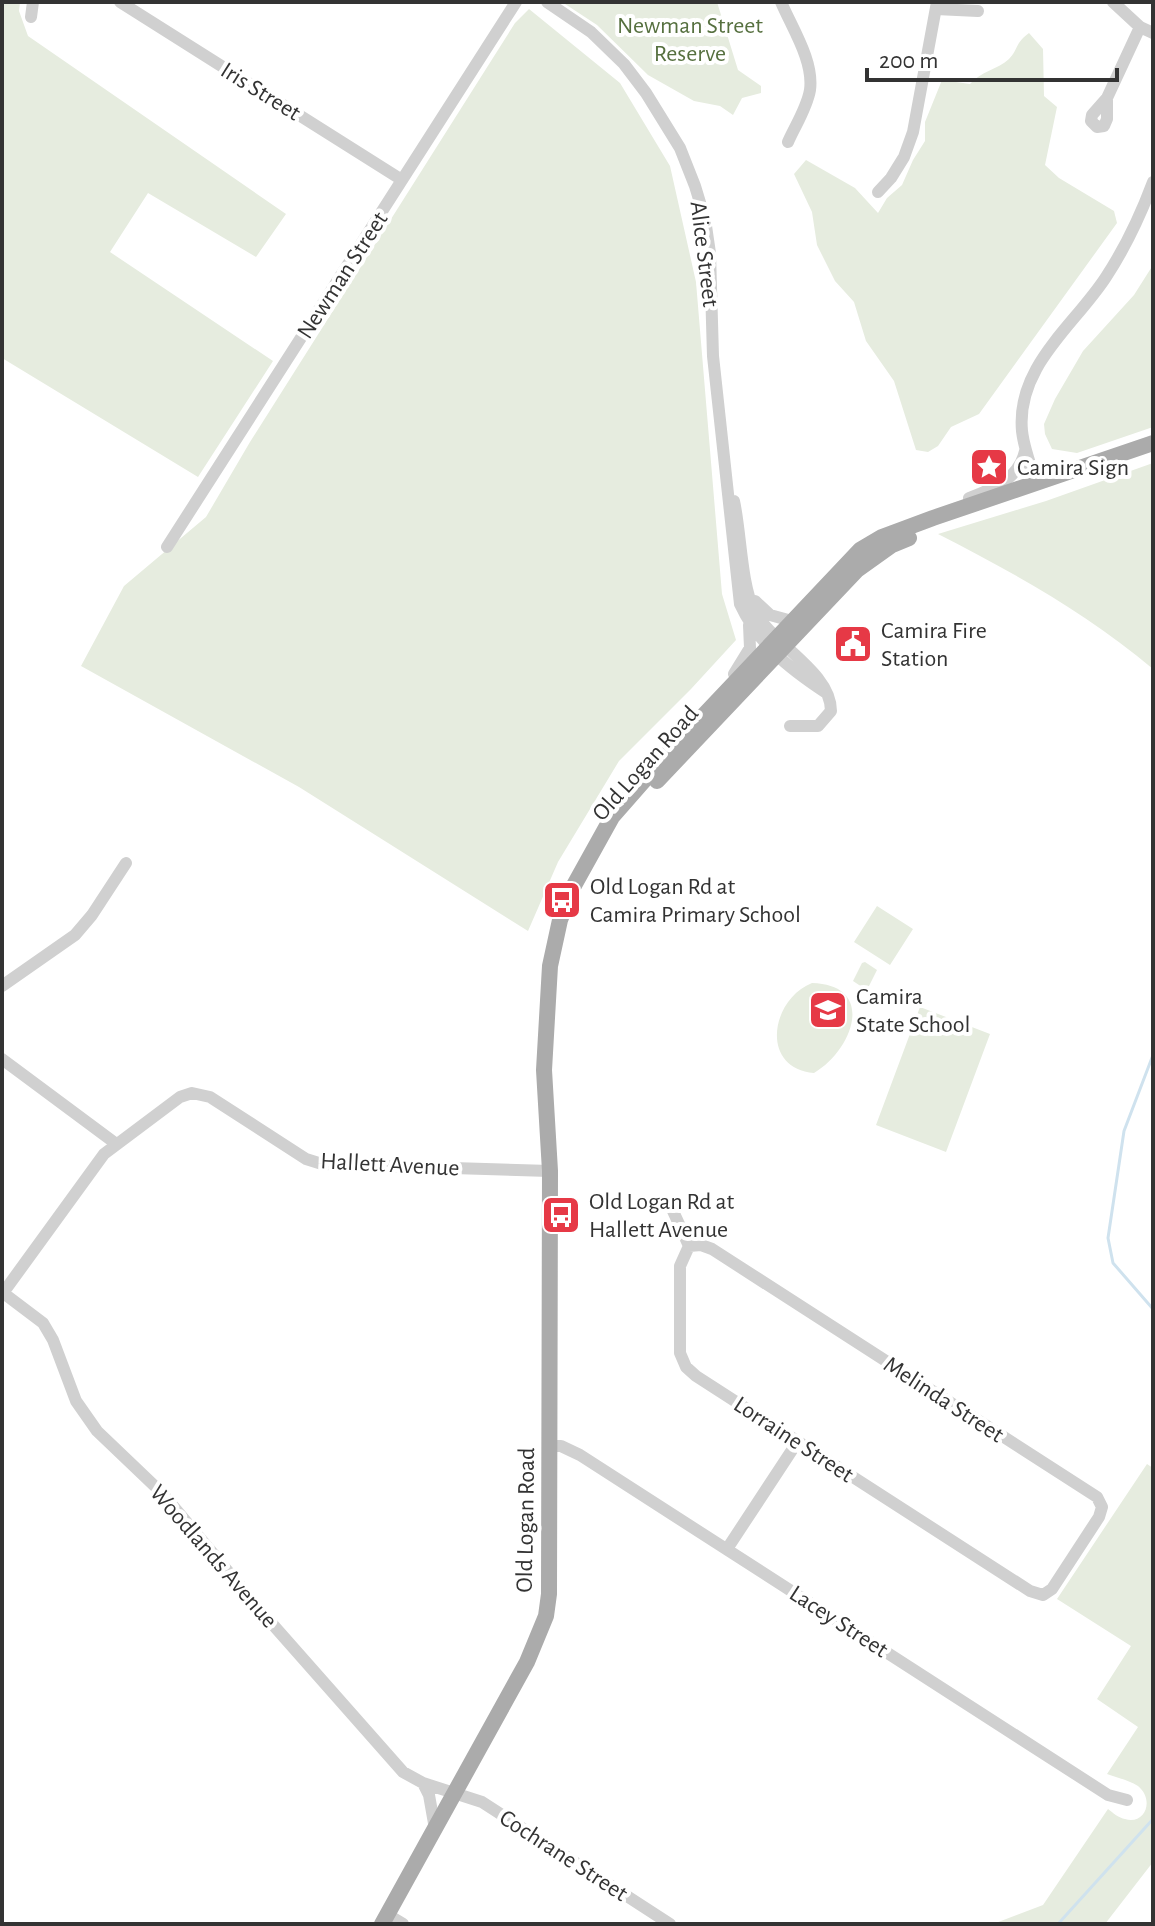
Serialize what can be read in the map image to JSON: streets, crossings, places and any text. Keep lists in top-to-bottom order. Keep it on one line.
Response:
{"streets":{"main road":["Old Logan Road"],"street":["Iris Street","Alice Street","Newman Street","Hallett Avenue","Melinda Street","Lorraine Street","Woodlands Avenue","Lacey Street","Cochrane Street"]},"crossings":[["Iris Street","Newman Street"],["Alice Street","Old Logan Road"],["Old Logan Road","Hallett Avenue"],["Old Logan Road","Woodlands Avenue"],["Old Logan Road","Lacey Street"],["Old Logan Road","Cochrane Street"],["Hallett Avenue","Woodlands Avenue"],["Melinda Street","Lorraine Street"],["Woodlands Avenue","Cochrane Street"]],"parks":["Newman Street Reserve"],"places":{"place":["Camira Sign"],"public building":["Camira Fire Station"],"bus stop":["Old Logan Rd at Camira Primary School","Old Logan Rd at Hallett Avenue"],"school or university":["Camira State School"]},"scale_bar":"200 m"}
